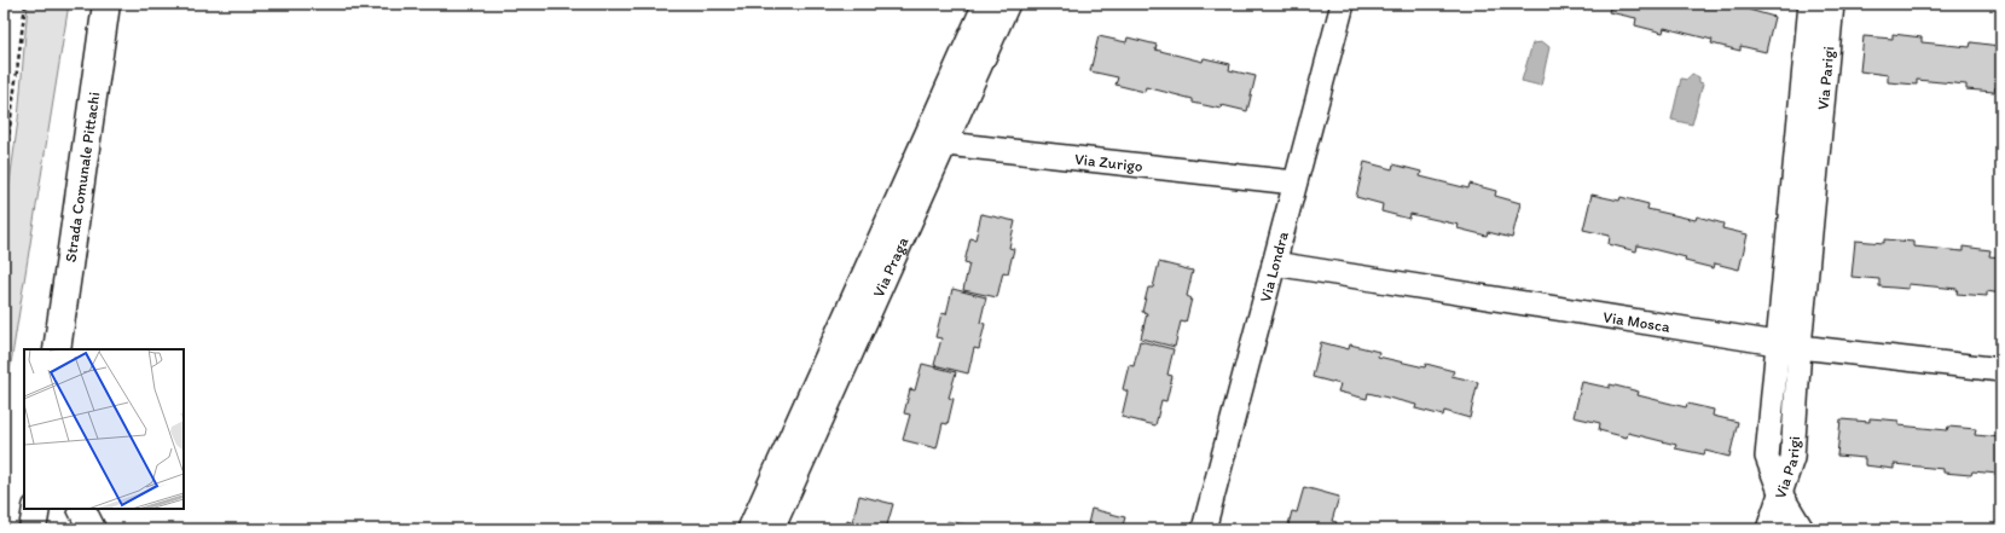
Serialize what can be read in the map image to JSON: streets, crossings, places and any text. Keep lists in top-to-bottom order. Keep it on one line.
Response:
{"streets":{"street":["Via Parigi","Via Zurigo","Strada Comunale Pittachi","Via Londra","Via Praga","Via Mosca"]},"crossings":[["Via Parigi","Via Mosca"],["Via Zurigo","Via Londra"],["Via Zurigo","Via Praga"],["Via Londra","Via Mosca"]]}
